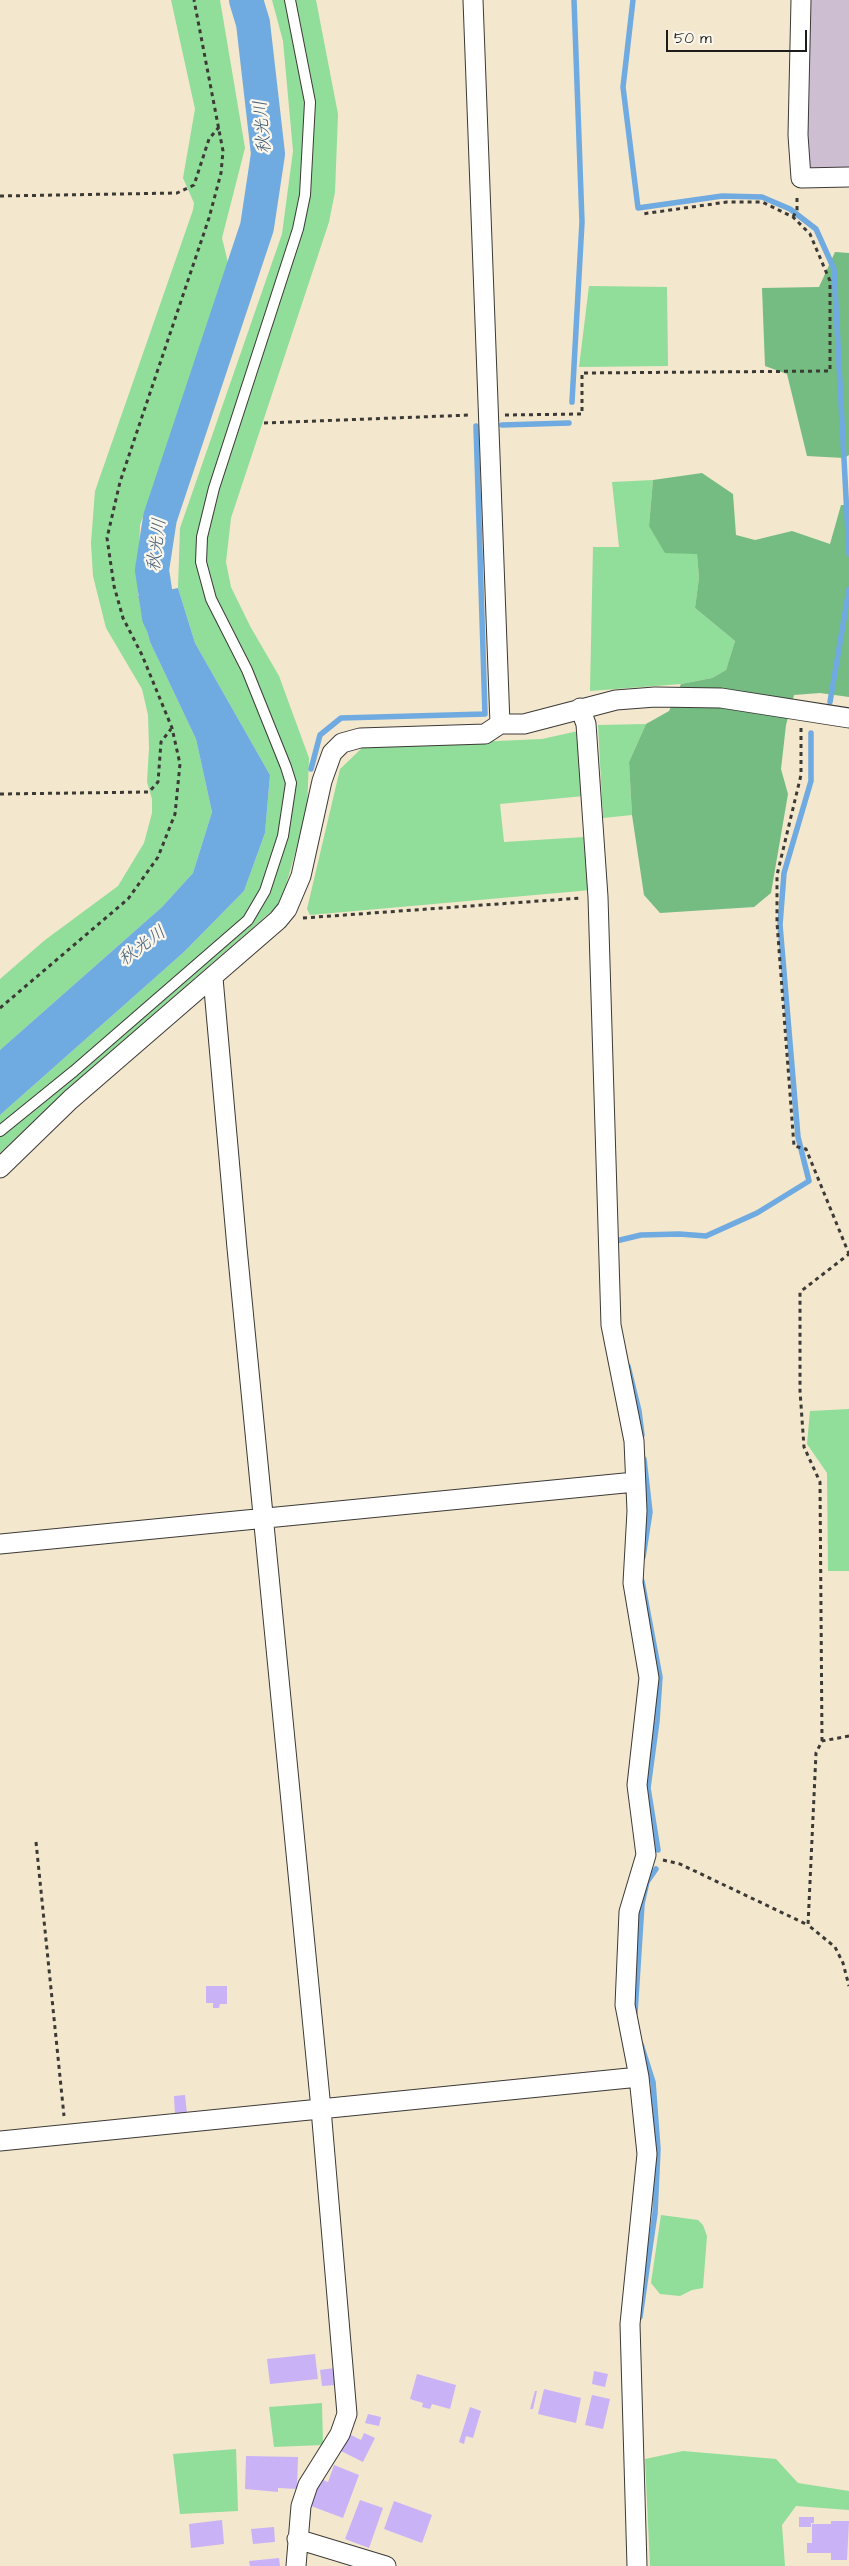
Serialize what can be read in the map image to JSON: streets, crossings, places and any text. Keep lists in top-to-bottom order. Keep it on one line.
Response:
{"water":["秋光川"],"scale_bar":"50 m"}
